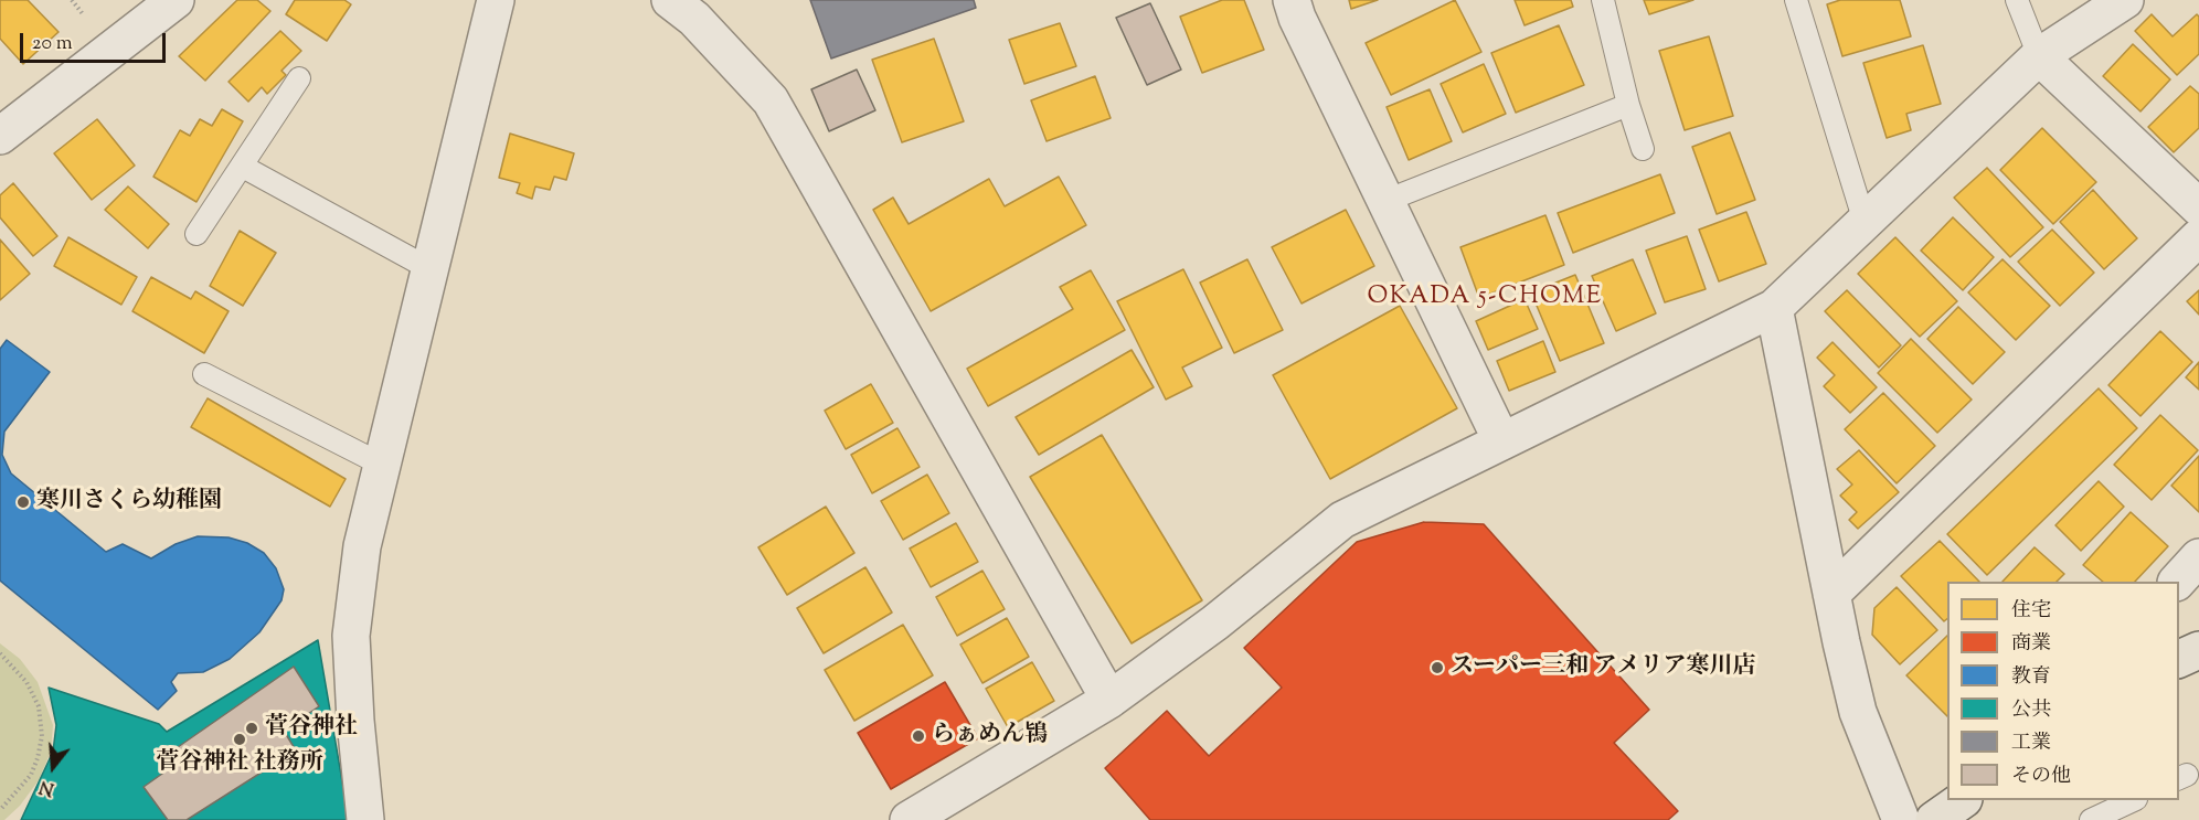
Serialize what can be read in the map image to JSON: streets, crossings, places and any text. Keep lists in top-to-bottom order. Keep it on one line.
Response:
{"districts":["OKADA 5-CHOME"],"places":["寒川さくら幼稚園","スーパー三和 アメリア寒川店","菅谷神社","らぁめん鴇","菅谷神社 社務所"],"legend":["住宅","商業","教育","公共","工業","その他"],"scale_bar":"20 m","north":"bottom"}
